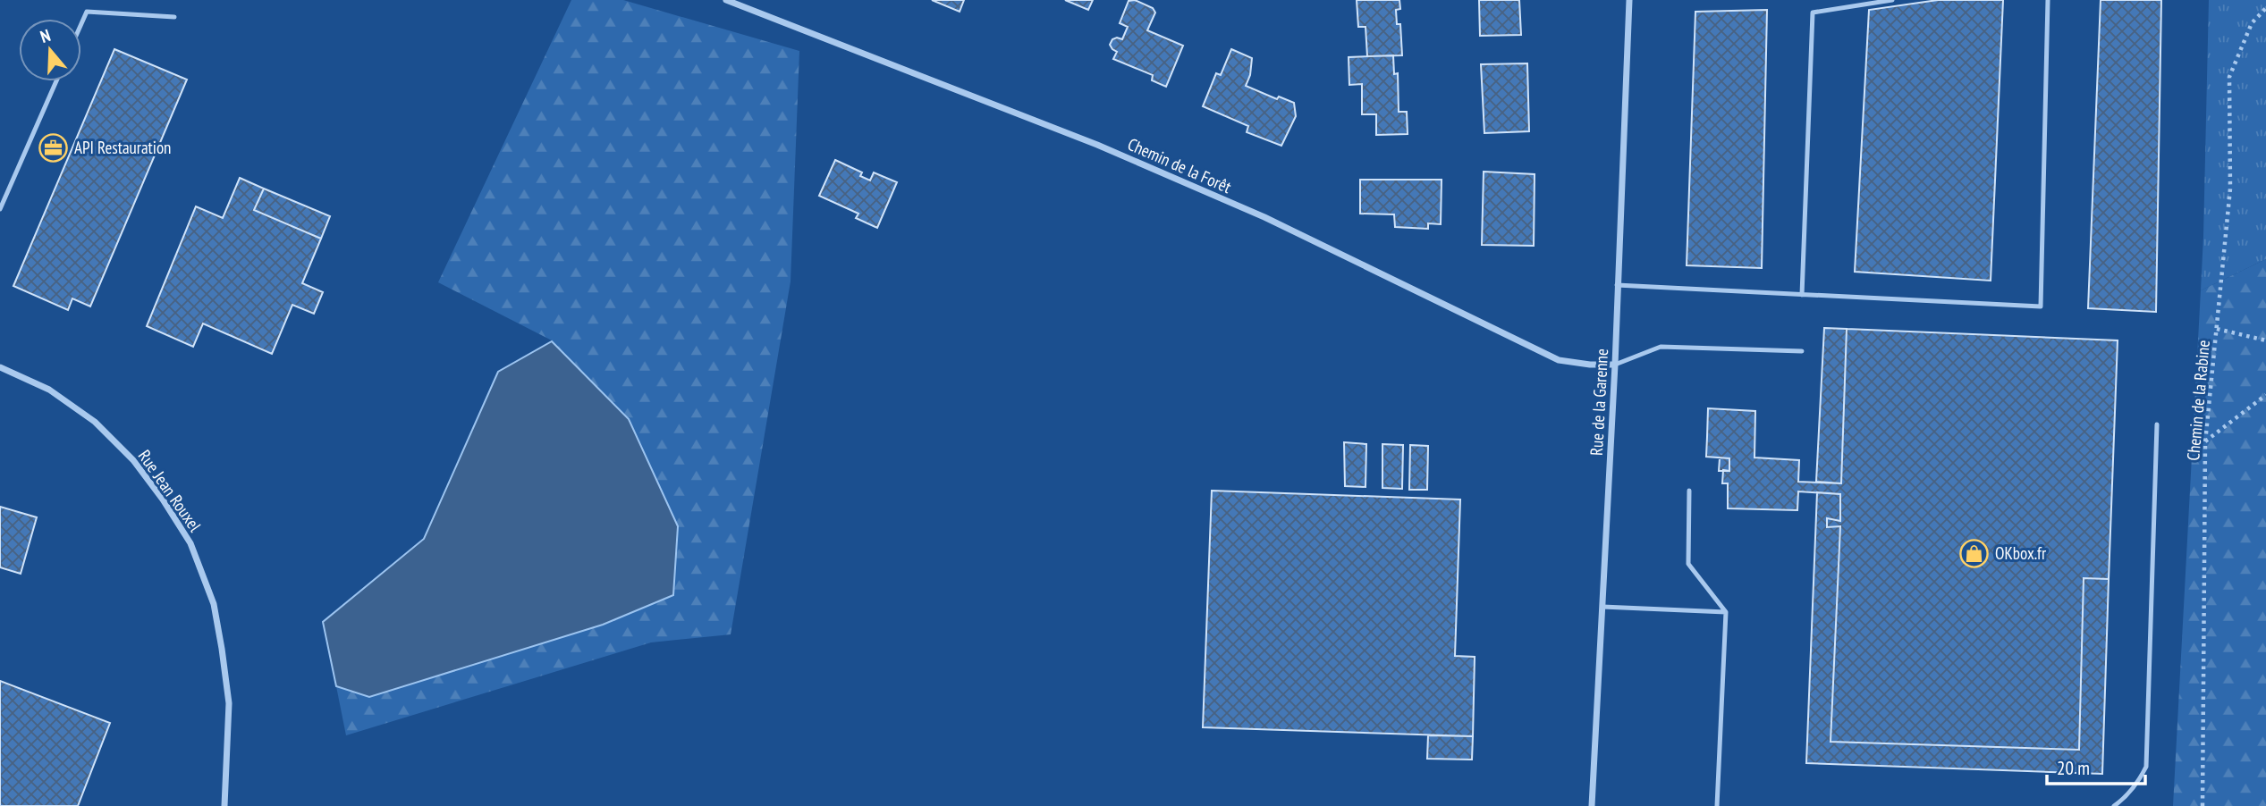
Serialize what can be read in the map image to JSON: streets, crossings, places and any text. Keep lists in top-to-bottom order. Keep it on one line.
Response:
{"streets":{"street":["Chemin de la Forêt","Rue de la Garenne","Rue Jean Rouxel"],"path":["Chemin de la Rabine"]},"crossings":[["Chemin de la Forêt","Rue de la Garenne"]],"places":{"office":["API Restauration"],"shop":["OKbox.fr"]},"scale_bar":"20 m","north":"top"}
